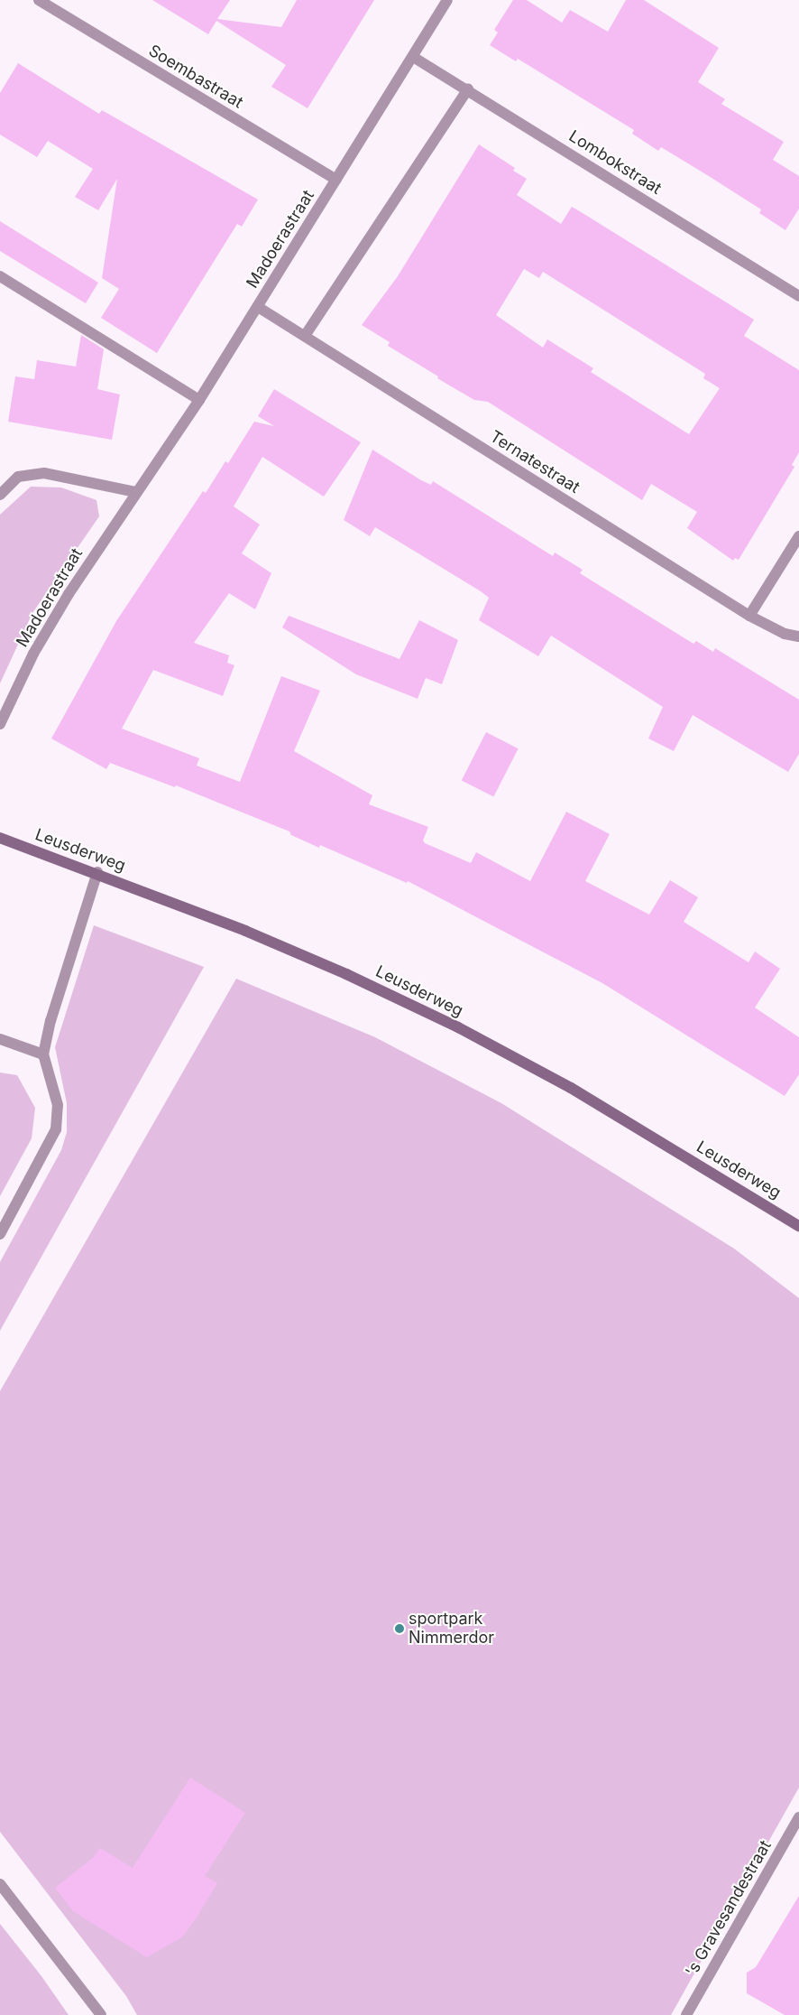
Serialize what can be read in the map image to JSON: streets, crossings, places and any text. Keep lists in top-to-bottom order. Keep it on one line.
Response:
{"streets":{"street":["Soembastraat","Lombokstraat","Madoerastraat","Ternatestraat","Leusderweg","'s Gravesandestraat"]},"crossings":[["Soembastraat","Madoerastraat"],["Lombokstraat","Madoerastraat"],["Madoerastraat","Ternatestraat"]],"places":["sportpark Nimmerdor"]}
